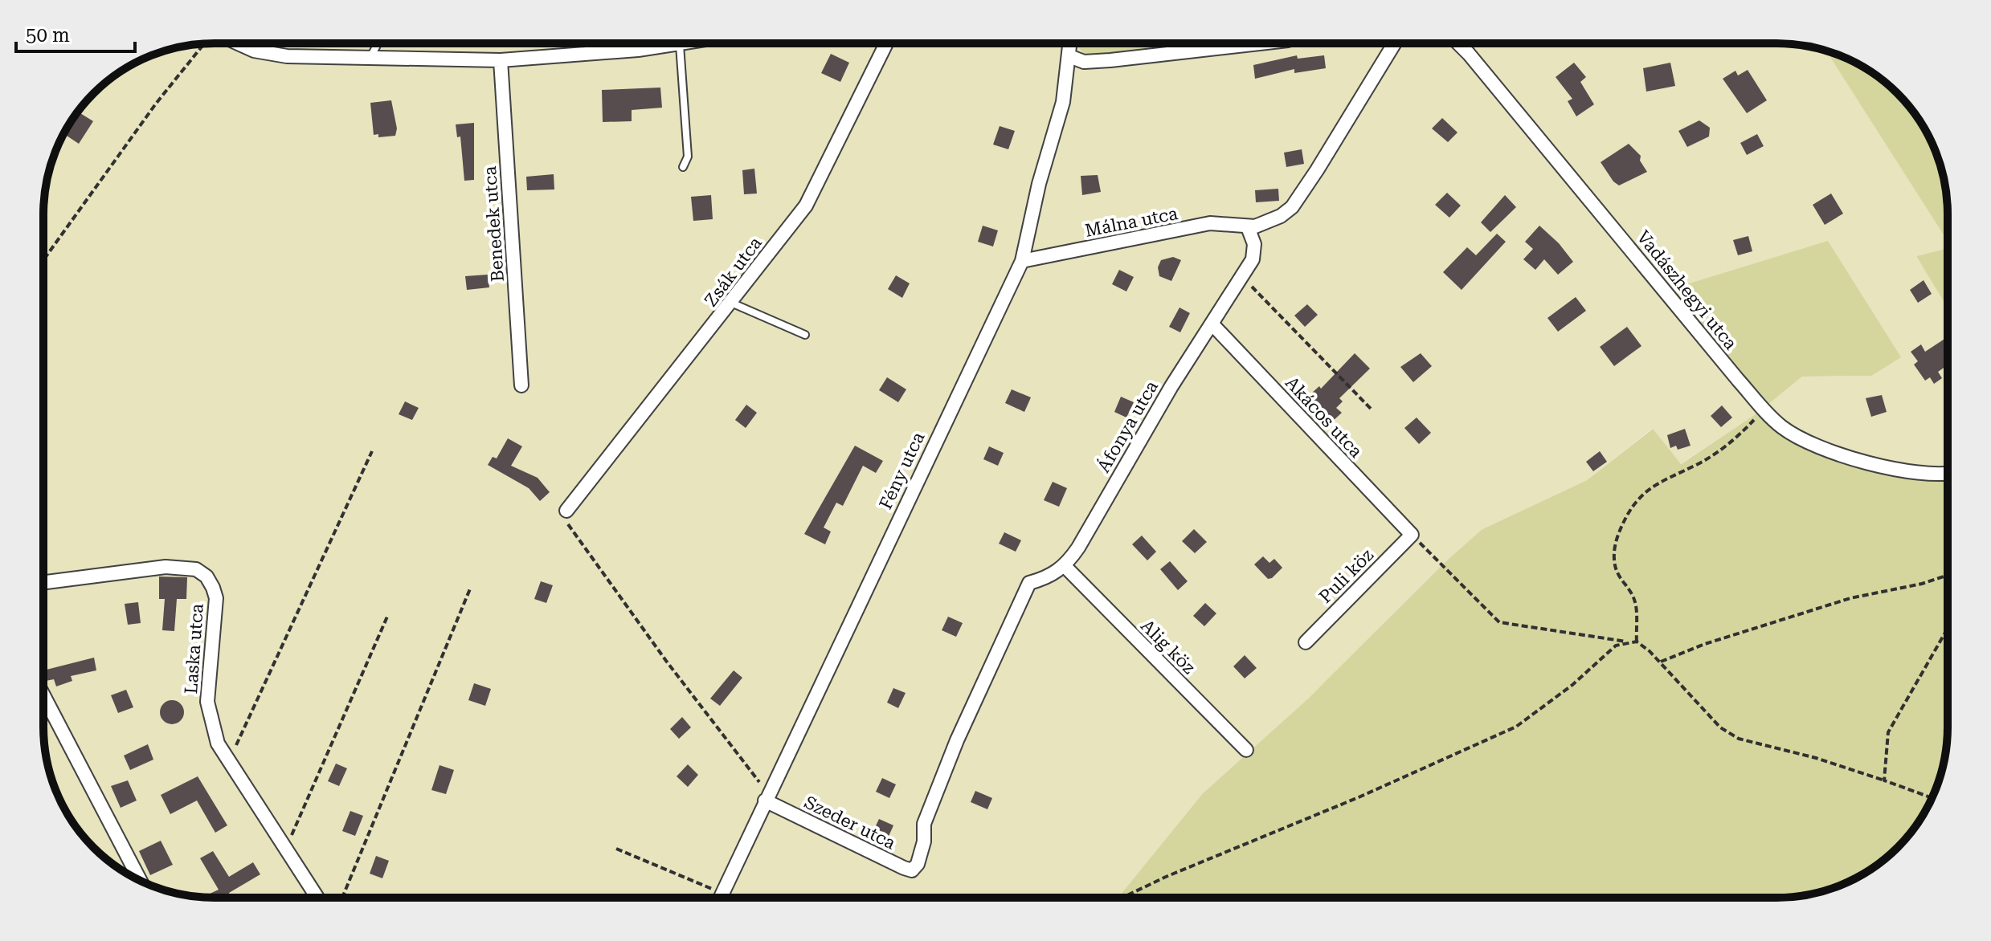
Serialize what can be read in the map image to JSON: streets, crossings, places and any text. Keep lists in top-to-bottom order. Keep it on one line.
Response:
{"streets":{"street":["Málna utca","Benedek utca","Zsák utca","Vadászhegyi utca","Akácos utca","Áfonya utca","Fény utca","Puli köz","Alig köz","Laska utca","Szeder utca"]},"crossings":[["Málna utca","Áfonya utca"],["Málna utca","Fény utca"],["Akácos utca","Áfonya utca"],["Akácos utca","Puli köz"],["Áfonya utca","Alig köz"],["Áfonya utca","Szeder utca"],["Fény utca","Szeder utca"],["Alig köz","Szeder utca"]],"scale_bar":"50 m"}
